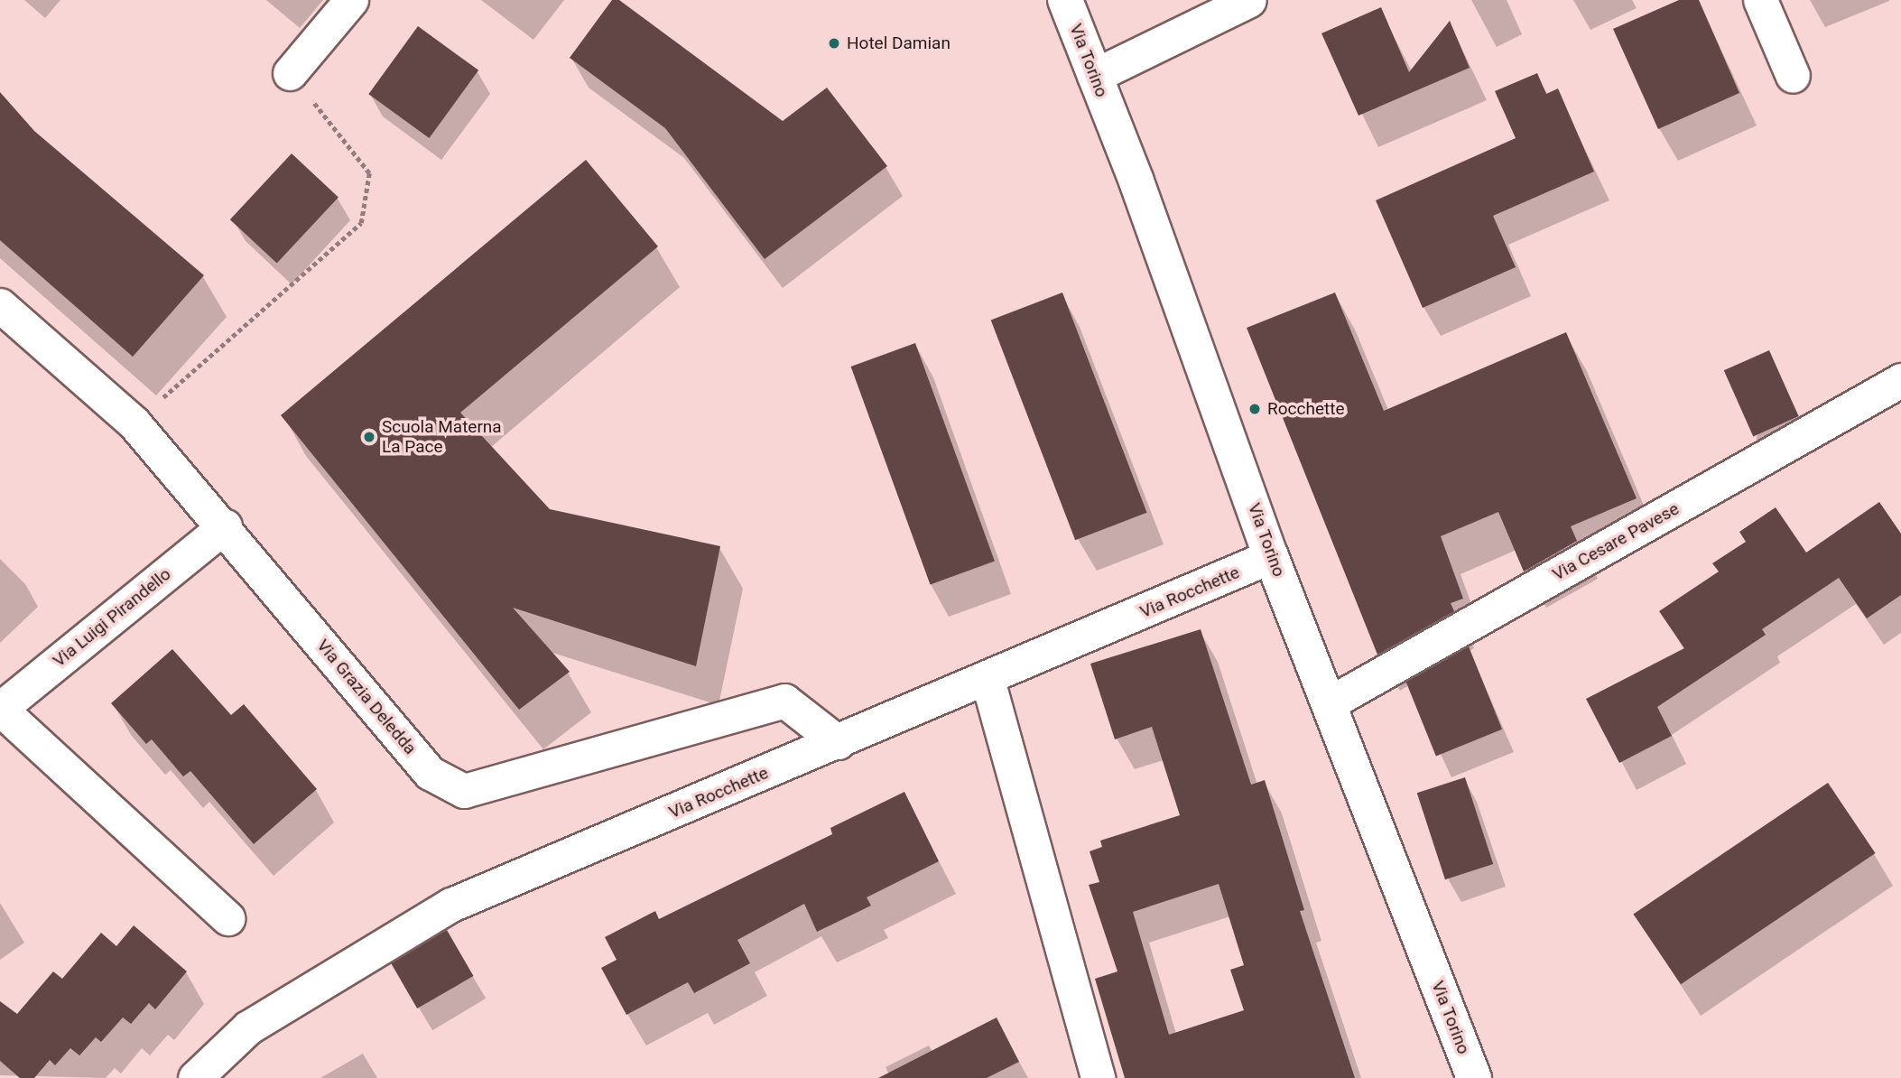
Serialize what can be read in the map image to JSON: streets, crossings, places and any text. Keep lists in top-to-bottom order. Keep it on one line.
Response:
{"streets":{"main road":["Via Torino"],"street":["Via Cesare Pavese","Via Rocchette","Via Luigi Pirandello","Via Grazia Deledda"]},"crossings":[["Via Torino","Via Cesare Pavese"],["Via Torino","Via Rocchette"],["Via Rocchette","Via Grazia Deledda"],["Via Luigi Pirandello","Via Grazia Deledda"]],"places":["Hotel Damian","Rocchette","Scuola Materna La Pace"]}
